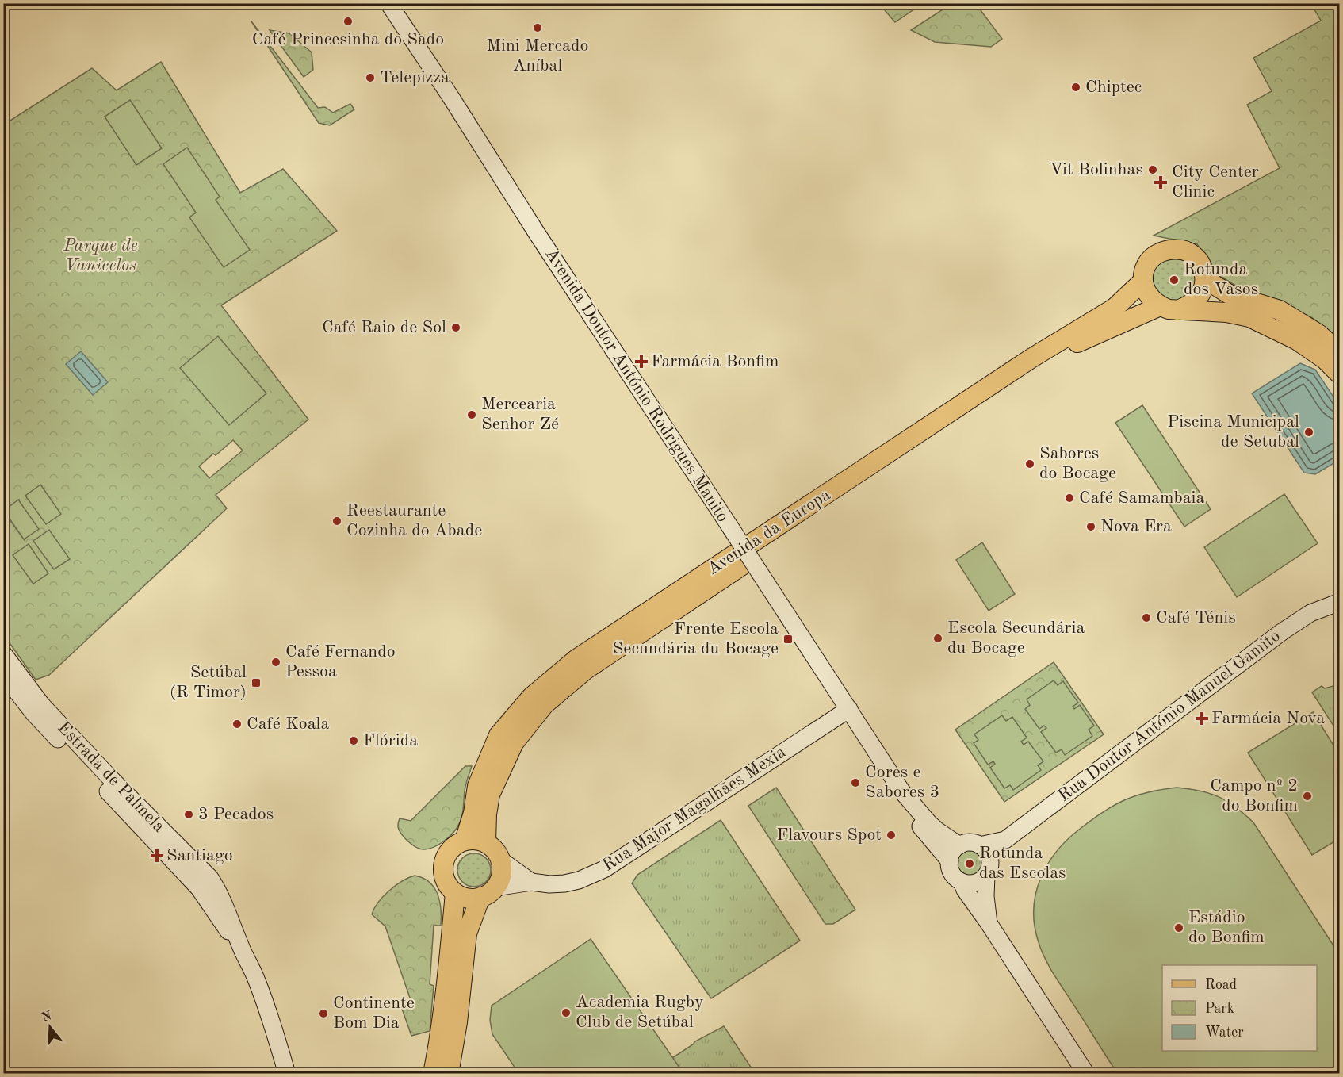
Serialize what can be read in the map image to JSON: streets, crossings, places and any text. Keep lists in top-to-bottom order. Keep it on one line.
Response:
{"streets":{"main road":["Avenida da Europa"],"street":["Avenida Doutor António Rodrigues Manito","Rua Doutor António Manuel Gamito","Estrada de Palmela","Rua Major Magalhães Mexia"]},"crossings":[["Avenida Doutor António Rodrigues Manito","Rua Doutor António Manuel Gamito"],["Avenida Doutor António Rodrigues Manito","Rua Major Magalhães Mexia"],["Avenida da Europa","Rua Major Magalhães Mexia"]],"parks":["Parque de Vanicelos"],"places":{"other":["Café Princesinha do Sado","Mini Mercado Aníbal","Telepizza","Chiptec","Vit Bolinhas","Rotunda dos Vasos","Café Raio de Sol","Mercearia Senhor Zé","Piscina Municipal de Setubal","Sabores do Bocage","Café Samambaia","Reestaurante Cozinha do Abade","Nova Era","Café Ténis","Escola Secundária du Bocage","Café Fernando Pessoa","Café Koala","Flórida","Cores e Sabores 3","Campo nº 2 do Bonfim","3 Pecados","Flavours Spot","Rotunda das Escolas","Estádio do Bonfim","Academia Rugby Club de Setúbal","Continente Bom Dia"],"health":["City Center Clinic","Farmácia Bonfim","Farmácia Nova","Santiago"],"transit":["Frente Escola Secundária du Bocage","Setúbal (R Timor)"]},"legend":["Road","Park","Water"],"north":"top"}
